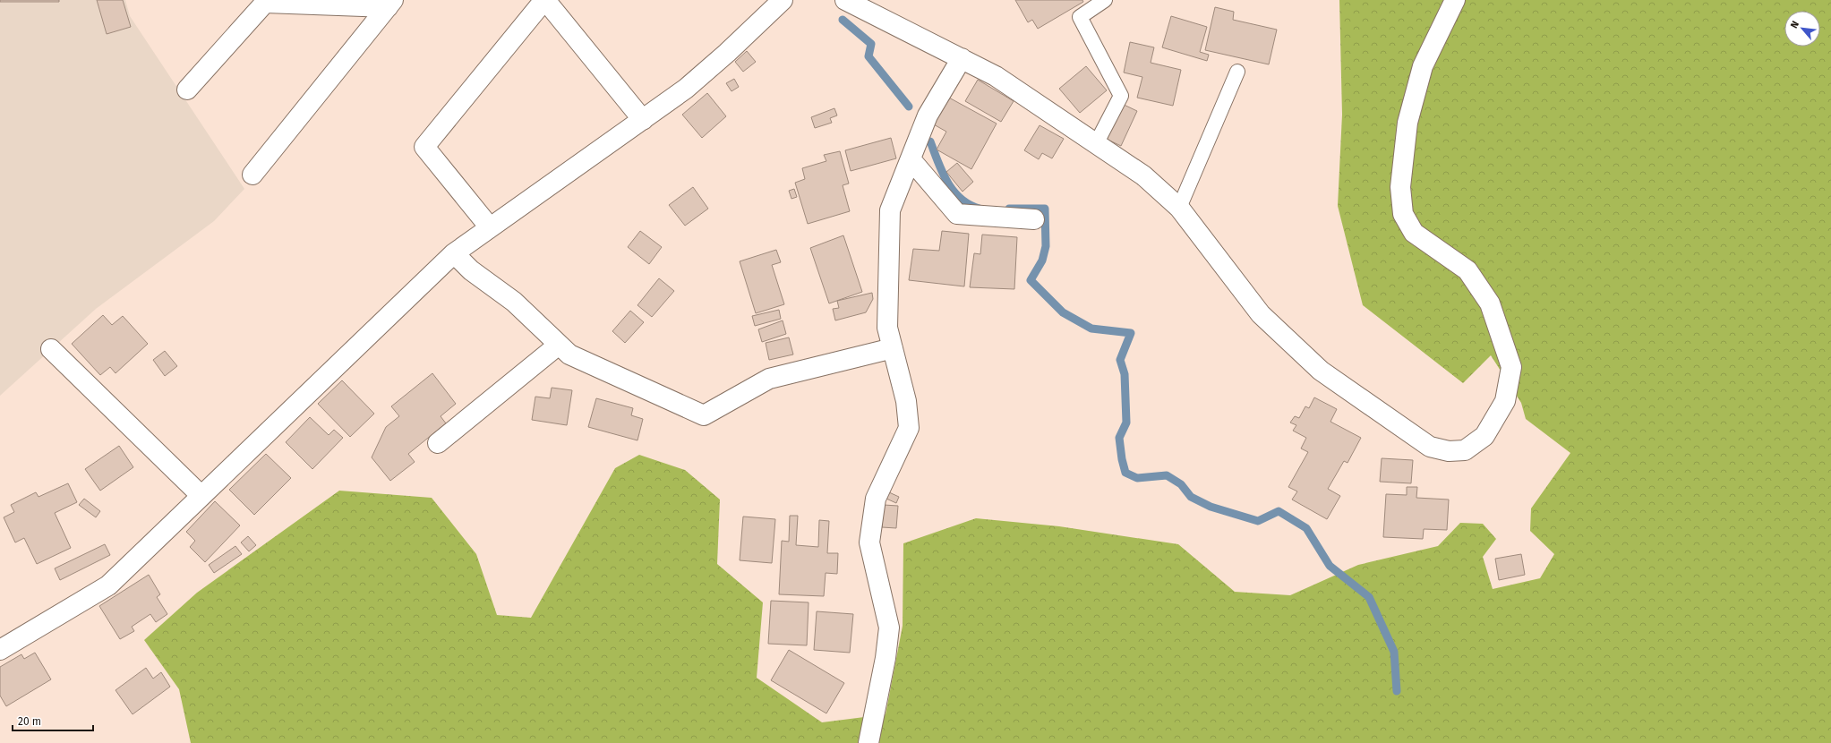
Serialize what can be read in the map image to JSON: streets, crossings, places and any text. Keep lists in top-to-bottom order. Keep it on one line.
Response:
{"scale_bar":"20 m","north":"top left"}
